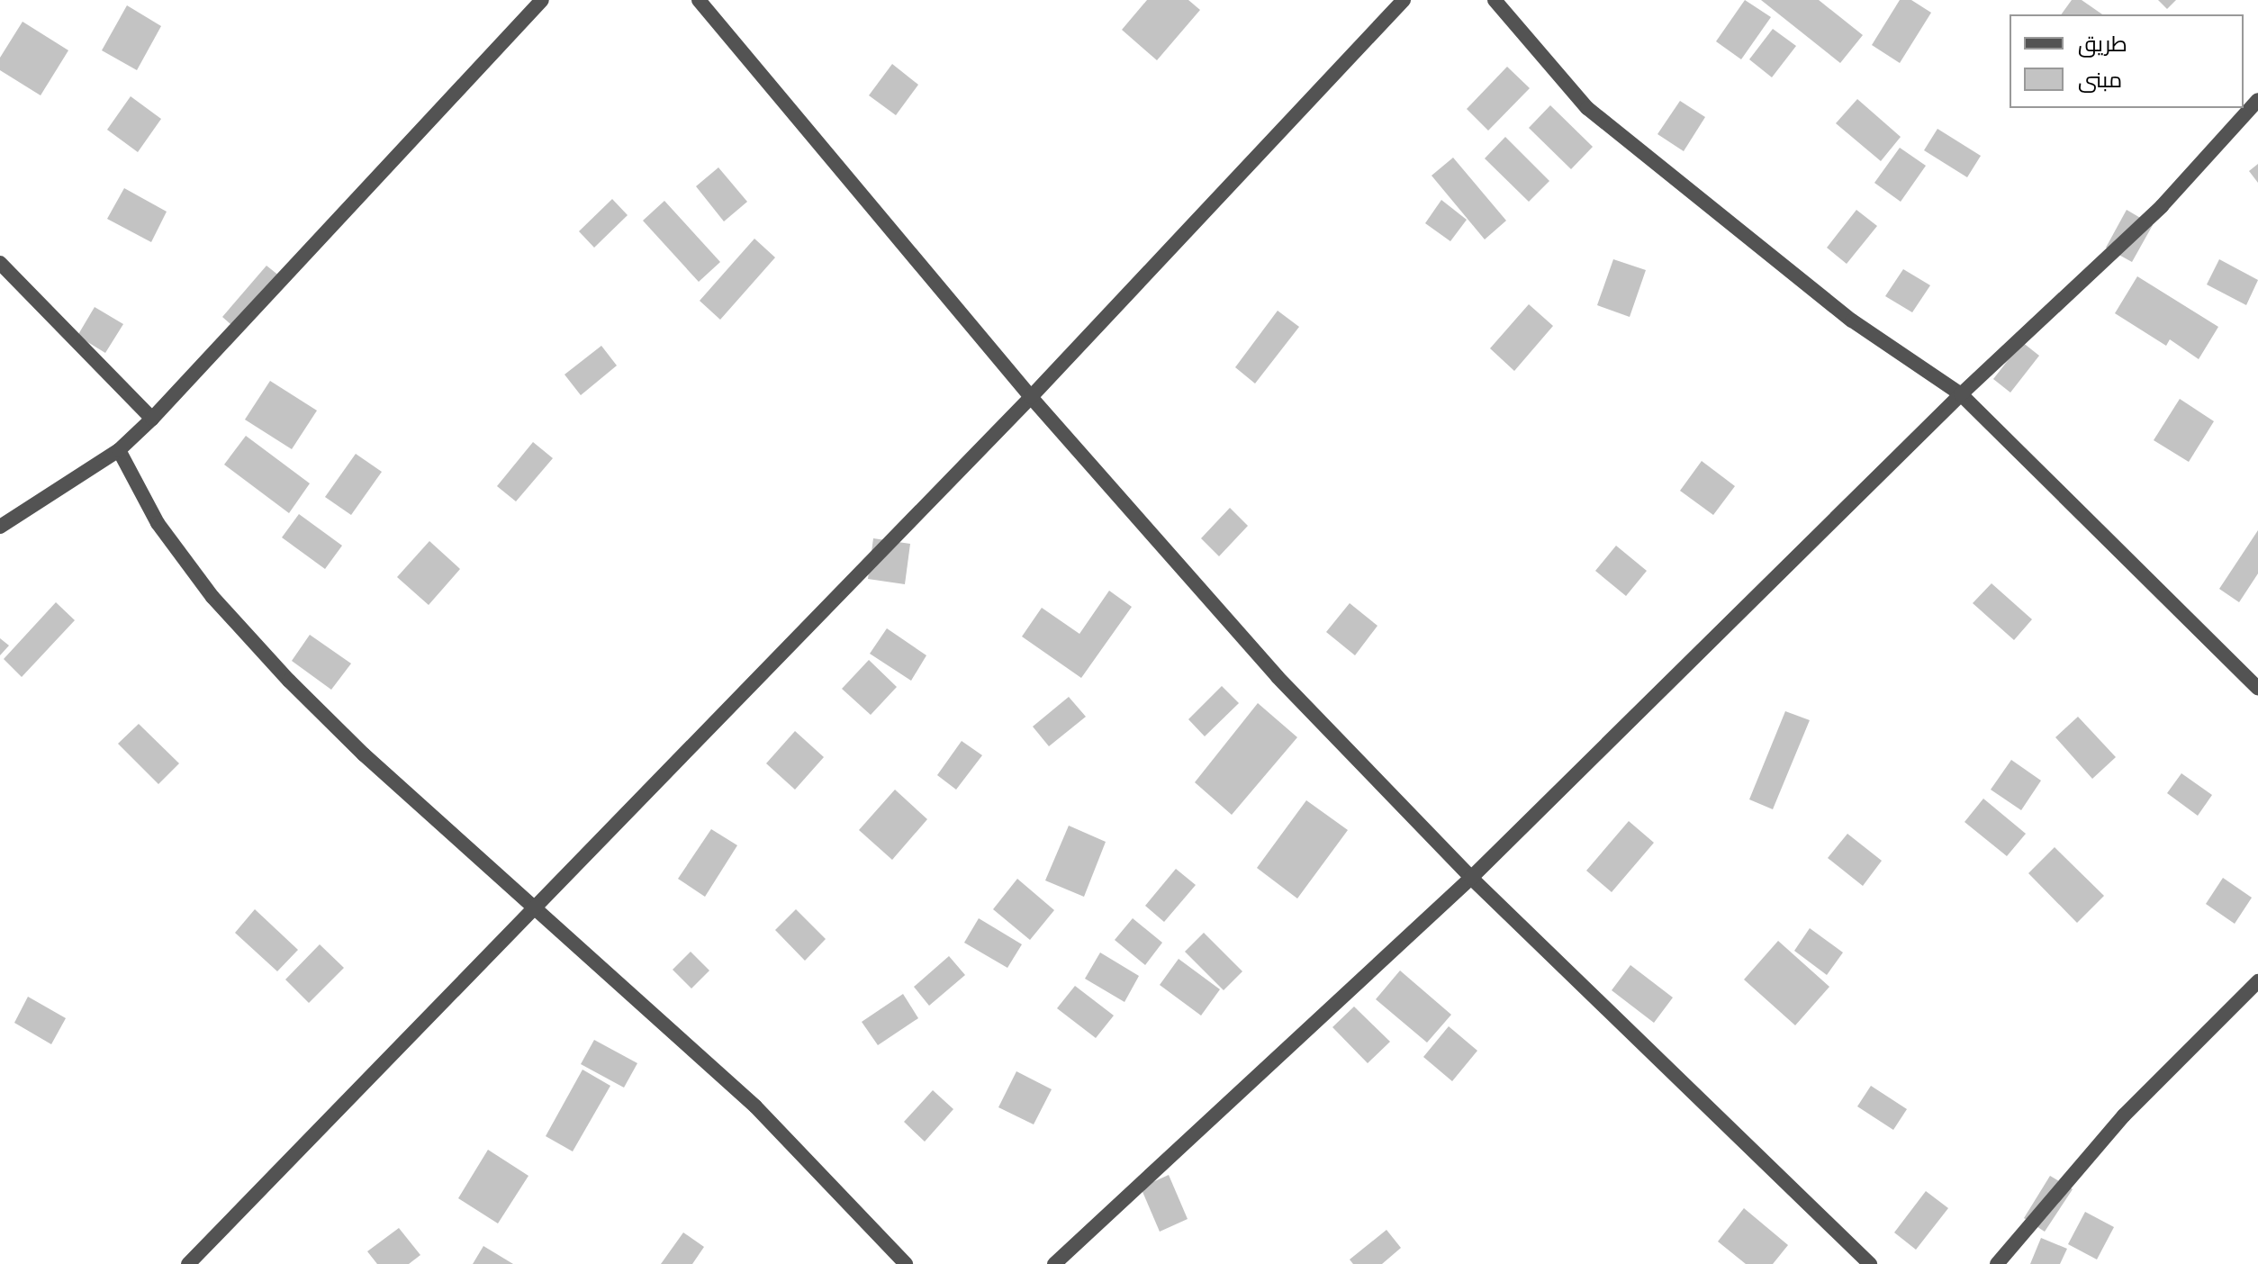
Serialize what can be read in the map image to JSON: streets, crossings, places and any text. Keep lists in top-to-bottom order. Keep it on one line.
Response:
{"legend":["طريق","مبنى"]}
